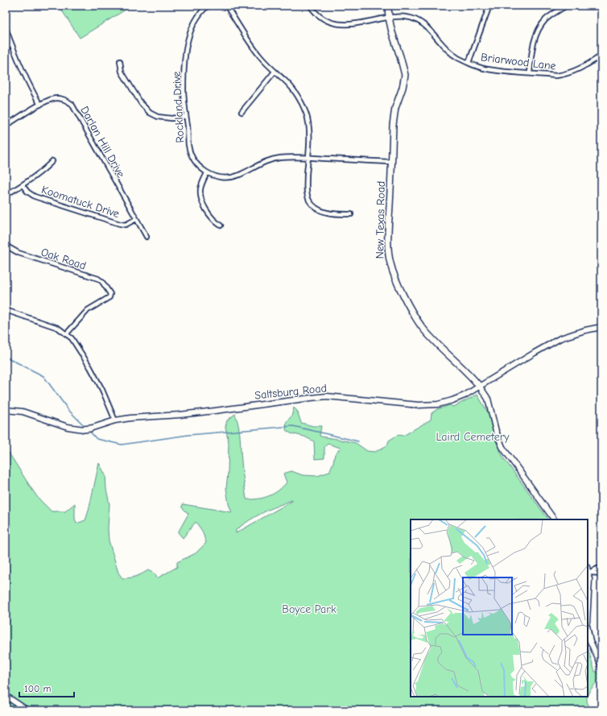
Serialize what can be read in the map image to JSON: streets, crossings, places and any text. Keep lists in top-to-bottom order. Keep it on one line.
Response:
{"streets":{"main road":["New Texas Road","Saltsburg Road"],"street":["Briarwood Lane","Rockland Drive","Darlan Hill Drive","Koomatuck Drive","Oak Road"]},"crossings":[["Briarwood Lane","New Texas Road"],["Rockland Drive","New Texas Road"],["Darlan Hill Drive","Koomatuck Drive"],["New Texas Road","Saltsburg Road"]],"parks":["Laird Cemetery","Boyce Park"],"scale_bar":"100 m"}
